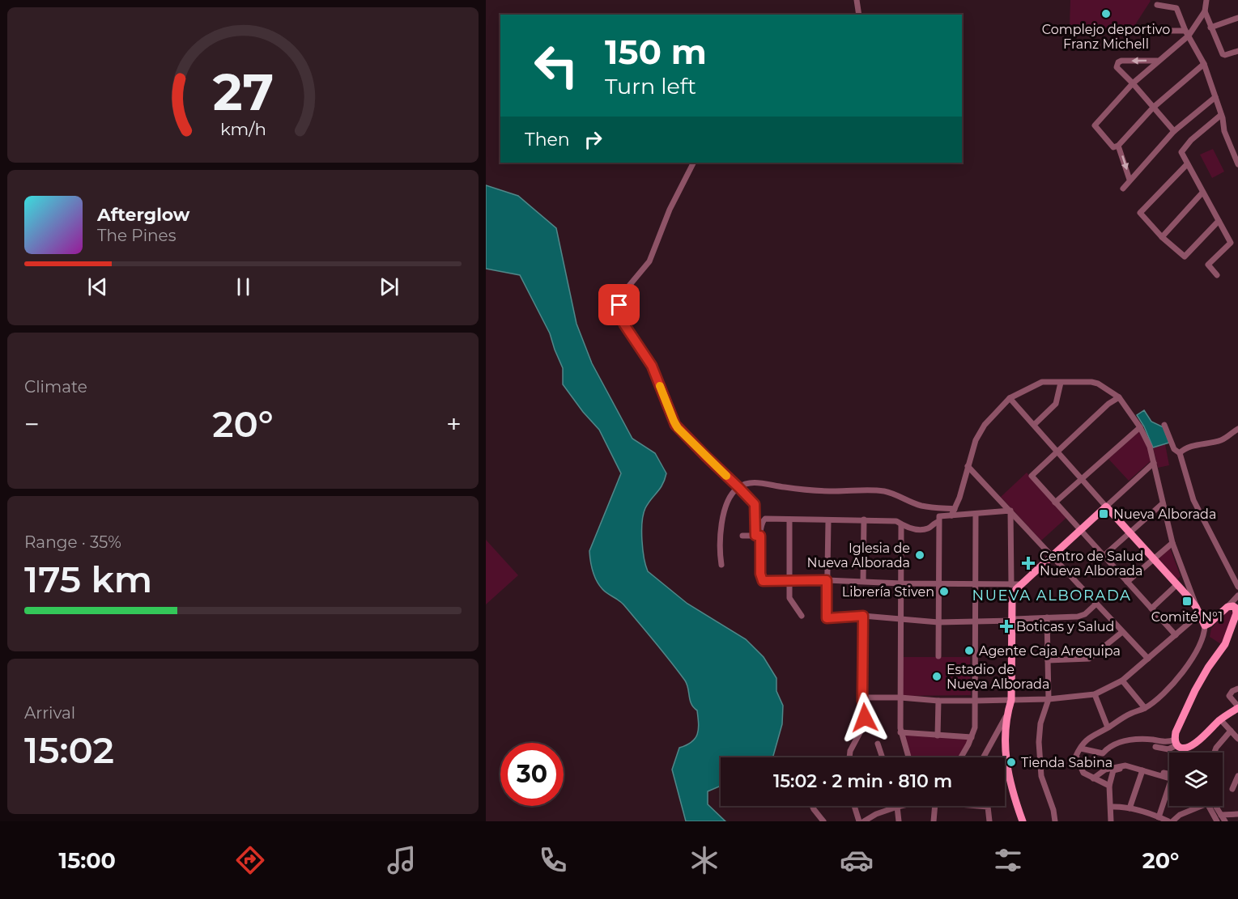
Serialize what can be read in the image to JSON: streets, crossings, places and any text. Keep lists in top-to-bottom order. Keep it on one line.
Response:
{"districts":["NUEVA ALBORADA"],"places":{"other":["Complejo deportivo Franz Michell","Iglesia de Nueva Alborada","Librería Stiven","Agente Caja Arequipa","Estadio de Nueva Alborada","Tienda Sabina"],"transit":["Nueva Alborada","Comité N°1"],"health":["Centro de Salud Nueva Alborada","Boticas y Salud"]},"page":{"turn":["150 m","Turn left"],"then":"Then","song":["Afterglow","The Pines"],"tile":["Climate",["Range · 35%","175 km"],["Arrival","15:02"]],"heat":["−","20°","+"],"limit":"30","trip":"15:02 · 2 min · 810 m","tabs":["15:00","20°"],"gauge":["27","km/h"]}}
